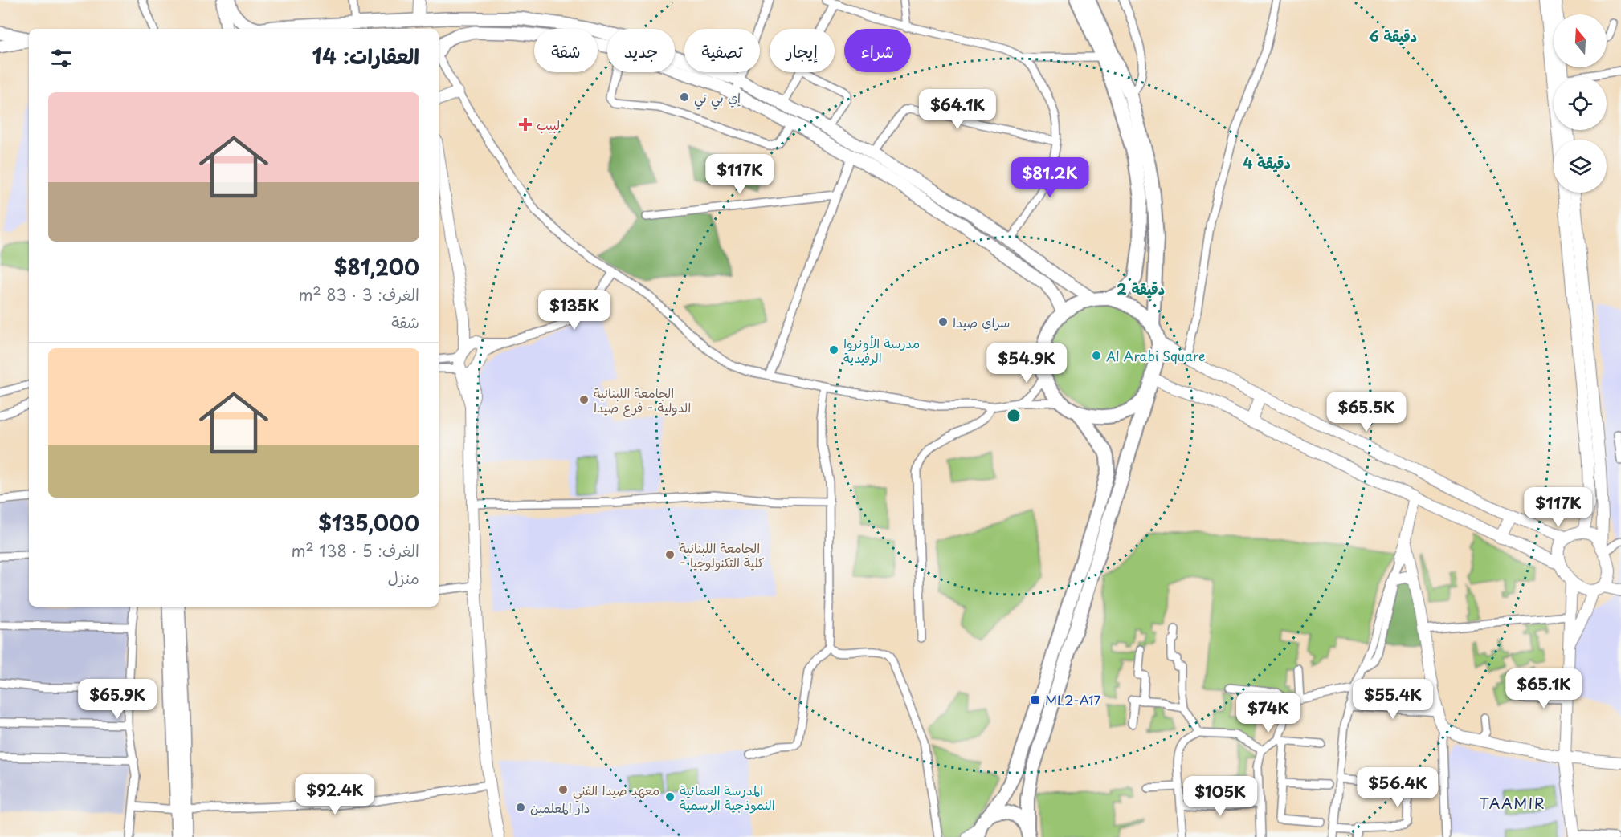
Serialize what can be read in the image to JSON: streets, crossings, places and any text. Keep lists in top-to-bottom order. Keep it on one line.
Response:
{"districts":["TAAMIR"],"places":{"other":["إي بي تي","سراي صيدا","مدرسة الأونروا الرفيدية","Al Arabi Square","الجامعة اللبنانية الدولية - فرع صيدا","الجامعة اللبنانية - كلية التكنولوجيا","معهد صيدا الفني","المدرسة العمانية النموذجية الرسمية","دار المعلمين"],"health":["لبيب"],"transit":["ML2-A17"]},"north":"top","page":{"chip":["شراء","إيجار","تصفية","جديد","شقة"],"heading":"العقارات: 14","list":[{"name":"$81,200","note":"الغرف: 3 · 83 m² · شقة"},{"name":"$135,000","note":"الغرف: 5 · 138 m² · منزل"}],"price":["$64.1K","$117K","$81.2K","$135K","$54.9K","$65.5K","$117K","$65.1K","$65.9K","$55.4K","$74K","$56.4K","$92.4K","$105K"]},"rings":["6 دقيقة","4 دقيقة","2 دقيقة"]}
